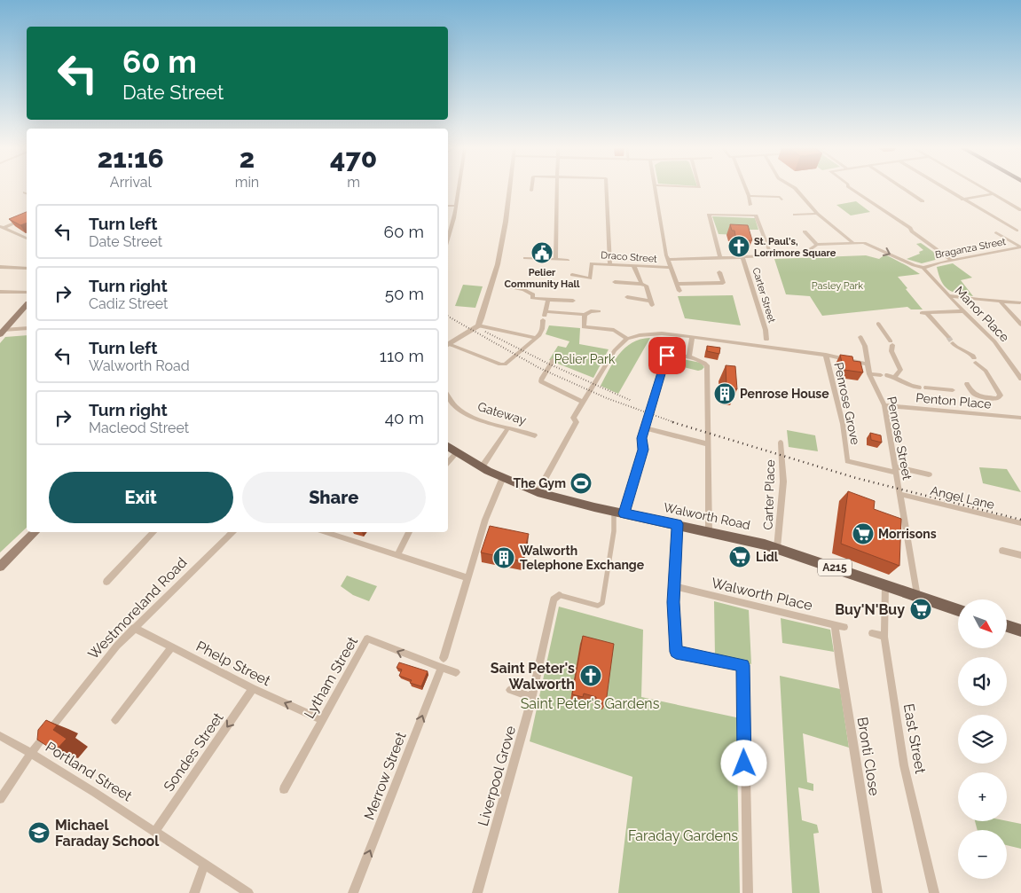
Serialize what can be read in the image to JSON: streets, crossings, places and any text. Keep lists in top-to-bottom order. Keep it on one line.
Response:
{"streets":{"main road":["Walworth Road","A215"],"street":["Braganza Street","Draco Street","Carter Street","Manor Place","Penton Place","Penrose Grove","Gateway","Penrose Street","Carter Place","Angel Lane","Walworth Place","Westmoreland Road","Phelp Street","Lytham Street","East Street","Sondes Street","Bronti Close","Portland Street","Merrow Street","Liverpool Grove"]},"crossings":[["Braganza Street","Manor Place"],["Penton Place","Penrose Street"],["Penrose Grove","Penrose Street"],["Gateway","Walworth Road"],["Penrose Street","Angel Lane"],["Penrose Street","Walworth Road"],["Carter Place","Walworth Road"],["Walworth Road","East Street"],["Walworth Road","Liverpool Grove"],["Walworth Place","Bronti Close"],["Westmoreland Road","Phelp Street"],["Westmoreland Road","Portland Street"],["Phelp Street","Lytham Street"],["Phelp Street","Sondes Street"],["Lytham Street","Merrow Street"],["Sondes Street","Portland Street"]],"one_way":["Phelp Street","Sondes Street","Merrow Street"],"parks":["Pasley Park","Pelier Park","Saint Peter's Gardens","Faraday Gardens"],"places":{"church":["St. Paul's, Lorrimore Square","Saint Peter's Walworth"],"public building":["Pelier Community Hall"],"building":["Penrose House","Walworth Telephone Exchange"],"sports":["The Gym"],"supermarket":["Morrisons","Lidl","Buy'N'Buy"],"school or university":["Michael Faraday School"]},"north":"bottom right","page":{"turn":["60 m","Date Street"],"eta":["21:16","Arrival","2","min","470","m"],"list":[{"name":"Turn left","note":"Date Street","value":"60 m"},{"name":"Turn right","note":"Cadiz Street","value":"50 m"},{"name":"Turn left","note":"Walworth Road","value":"110 m"},{"name":"Turn right","note":"Macleod Street","value":"40 m"}],"buttons":["Exit","Share"],"map_buttons":["+","−"]}}
